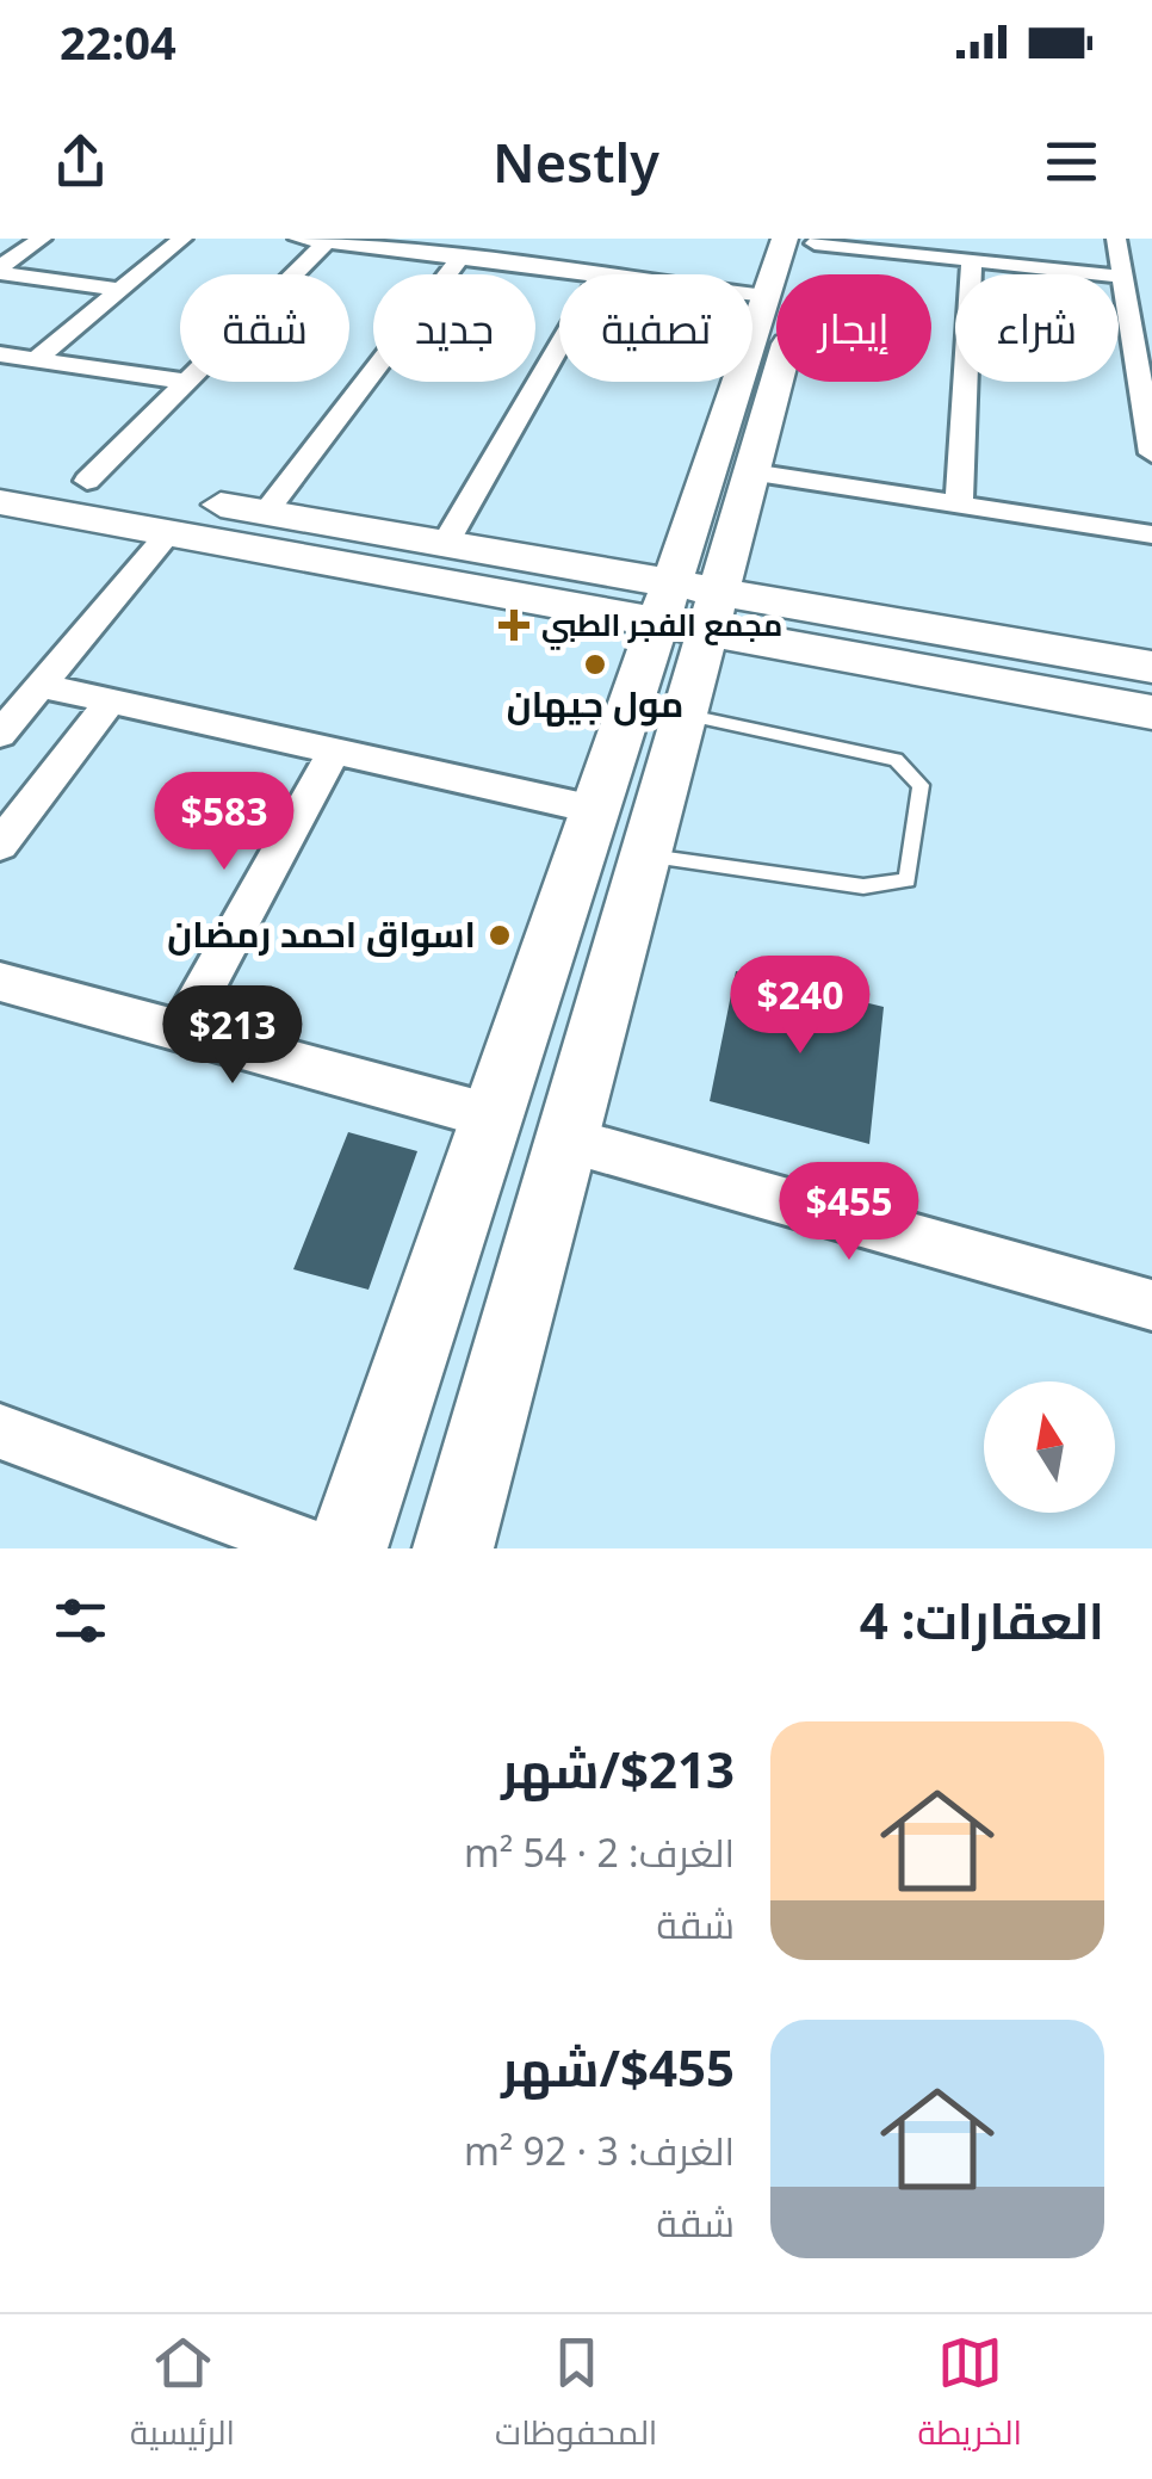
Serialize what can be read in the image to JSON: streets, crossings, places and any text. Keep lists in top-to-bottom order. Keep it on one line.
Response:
{"places":{"health":["مجمع الفجر الطبي"],"other":["مول جيهان","اسواق احمد رمضان"]},"north":"top","page":{"status":"22:04","header":"Nestly","chip":["شراء","إيجار","تصفية","جديد","شقة"],"price":["$583","$240","$213","$455"],"heading":"العقارات: 4","list":[{"name":"$213/شهر","note":"الغرف: 2 · 54 m² · شقة"},{"name":"$455/شهر","note":"الغرف: 3 · 92 m² · شقة"}],"tabs":["الخريطة","المحفوظات","الرئيسية"]}}
